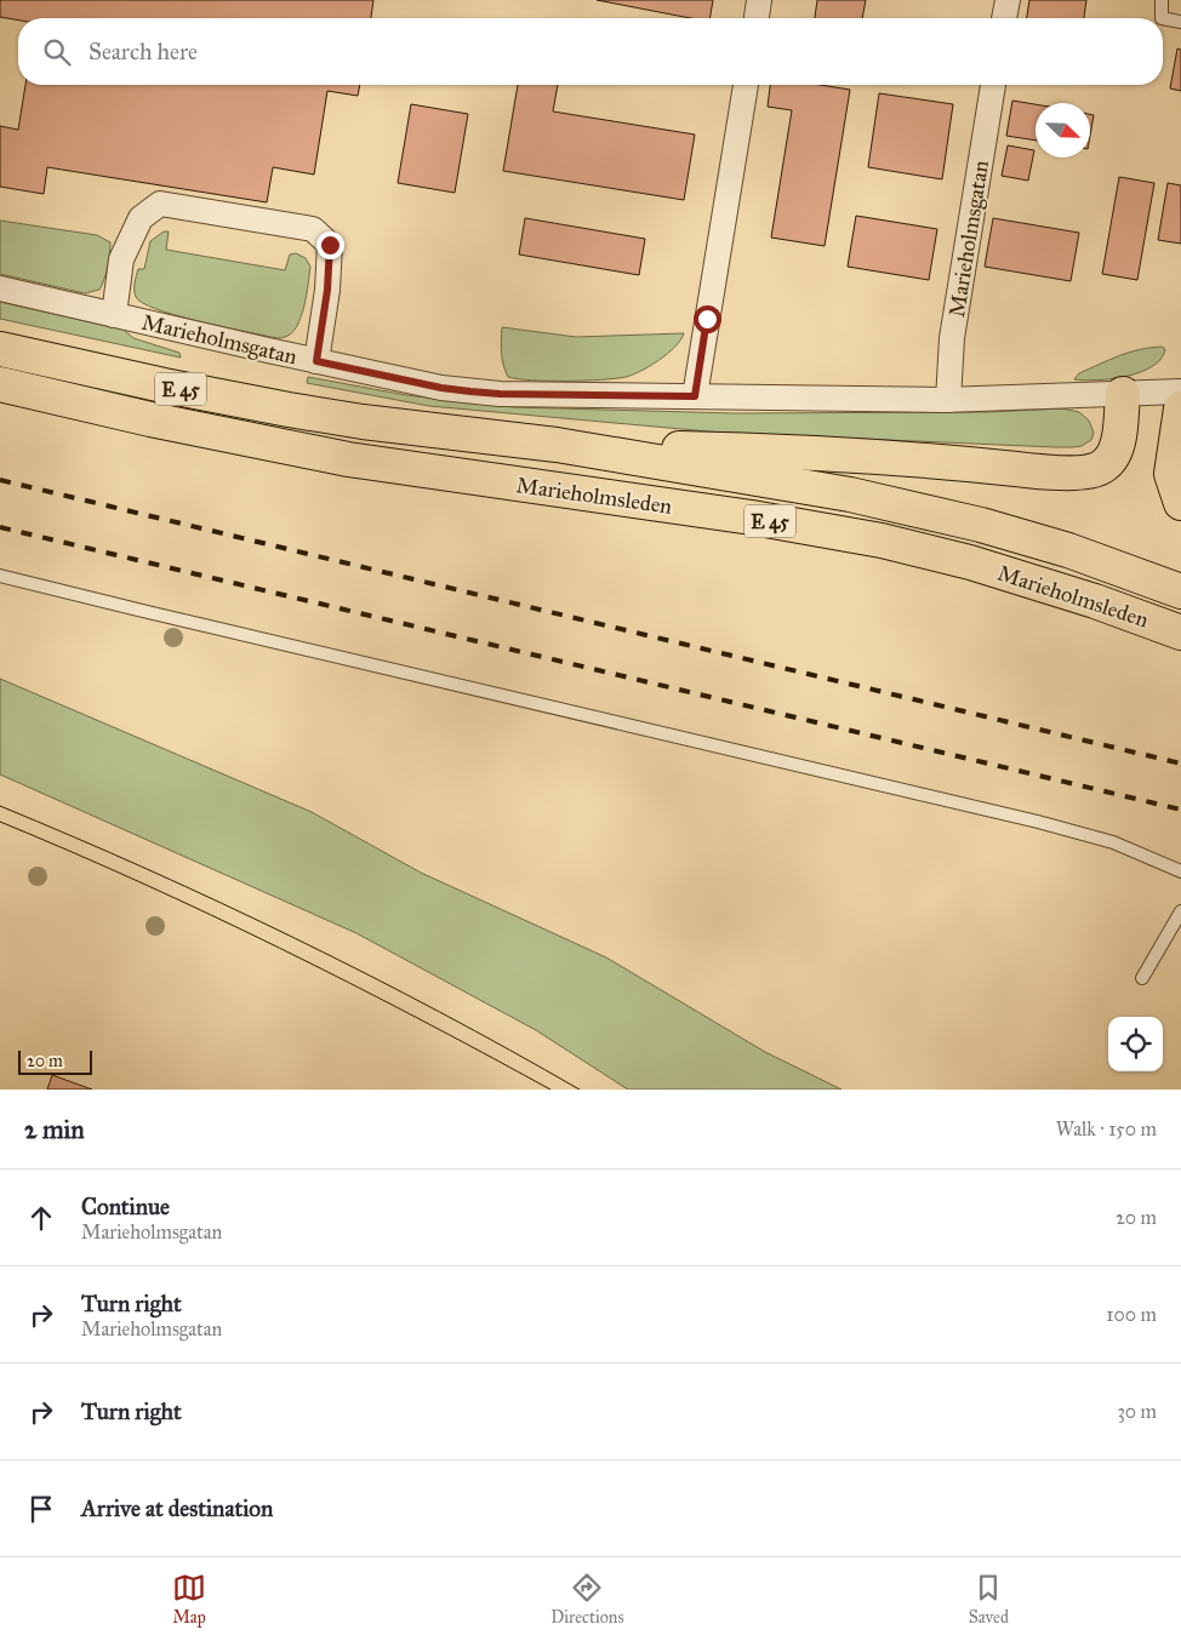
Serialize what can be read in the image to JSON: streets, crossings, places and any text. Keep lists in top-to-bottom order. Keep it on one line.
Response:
{"streets":{"highway":["E 45","Marieholmsleden"],"street":["Marieholmsgatan"]},"scale_bar":"20 m","north":"bottom right","page":{"search":"Search here","scale":"20 m","heading":["2 min","Walk · 150 m"],"list":[["Continue","Marieholmsgatan","20 m"],["Turn right","Marieholmsgatan","100 m"],["Turn right","30 m"],"Arrive at destination"],"nav":["Map","Directions","Saved"]}}
